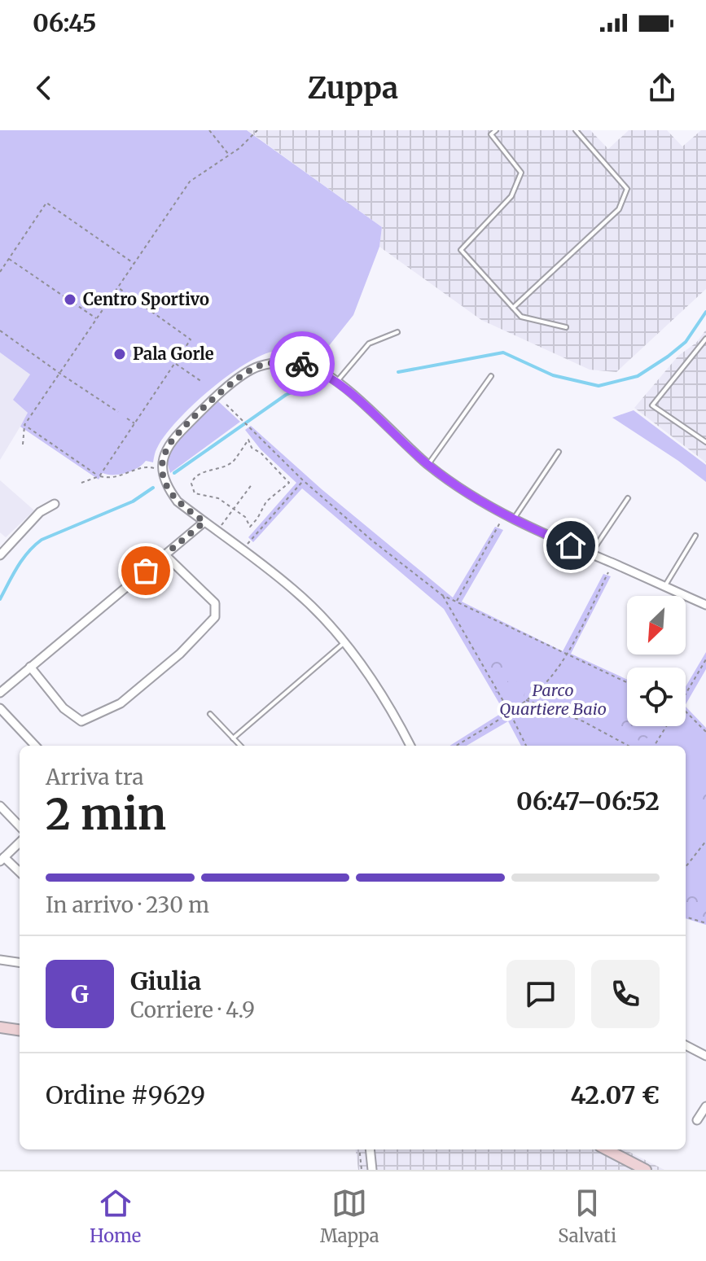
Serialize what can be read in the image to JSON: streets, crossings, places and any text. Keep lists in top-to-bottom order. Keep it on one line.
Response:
{"parks":["Parco Quartiere Baio"],"places":["Centro Sportivo","Pala Gorle"],"north":"bottom left","page":{"status":"06:45","header":"Zuppa","heading":["2 min","Arriva tra","06:47–06:52"],"panel":["Giulia","Corriere · 4.9","Ordine #9629","42.07 €"],"bar":"In arrivo · 230 m","round":"G","tabs":["Home","Mappa","Salvati"]}}
